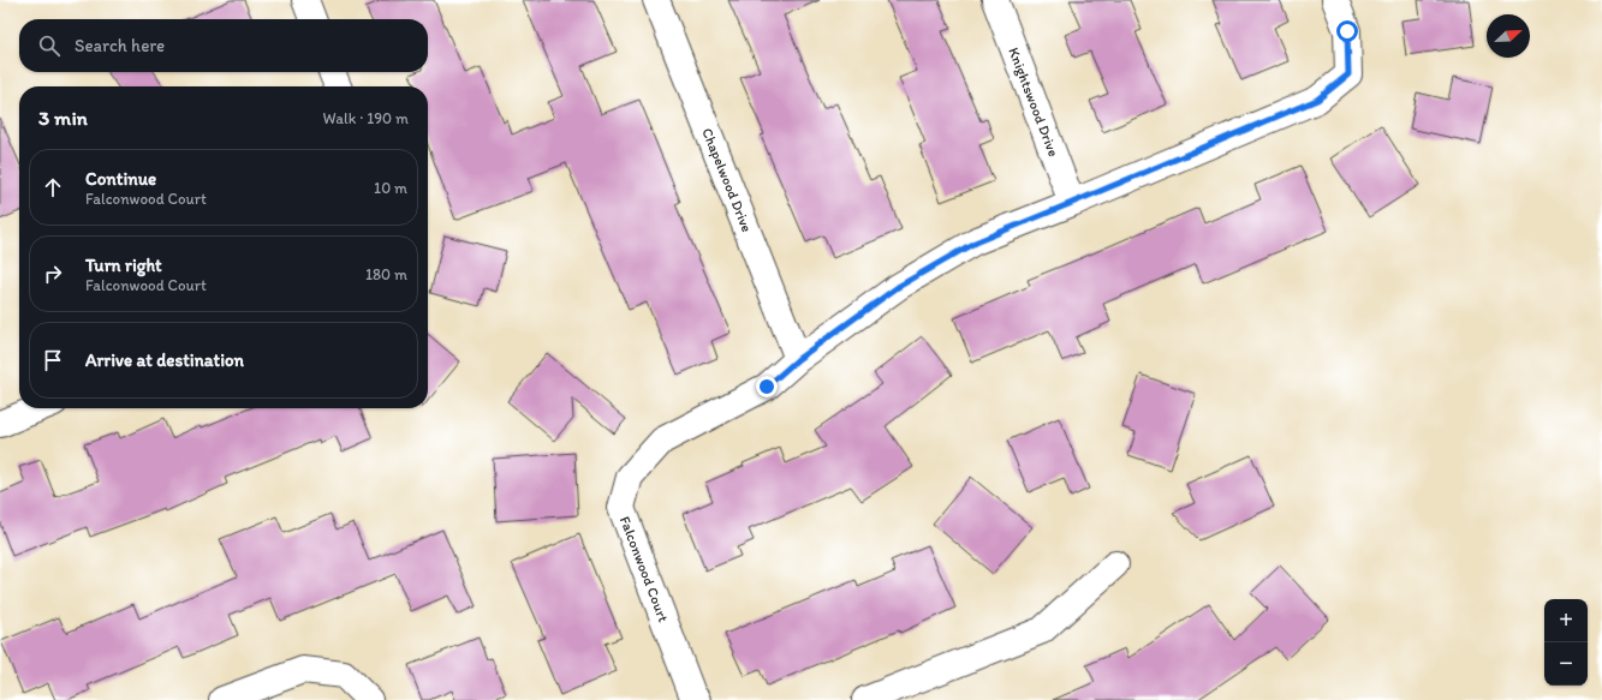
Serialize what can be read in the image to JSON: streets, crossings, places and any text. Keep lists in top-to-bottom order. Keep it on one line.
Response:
{"streets":{"street":["Knightswood Drive","Chapelwood Drive","Falconwood Court"]},"crossings":[["Knightswood Drive","Falconwood Court"],["Chapelwood Drive","Falconwood Court"]],"north":"top right","page":{"search":"Search here","heading":["3 min","Walk · 190 m"],"list":[["Continue","Falconwood Court","10 m"],["Turn right","Falconwood Court","180 m"],"Arrive at destination"],"map_buttons":["+","−"]}}
